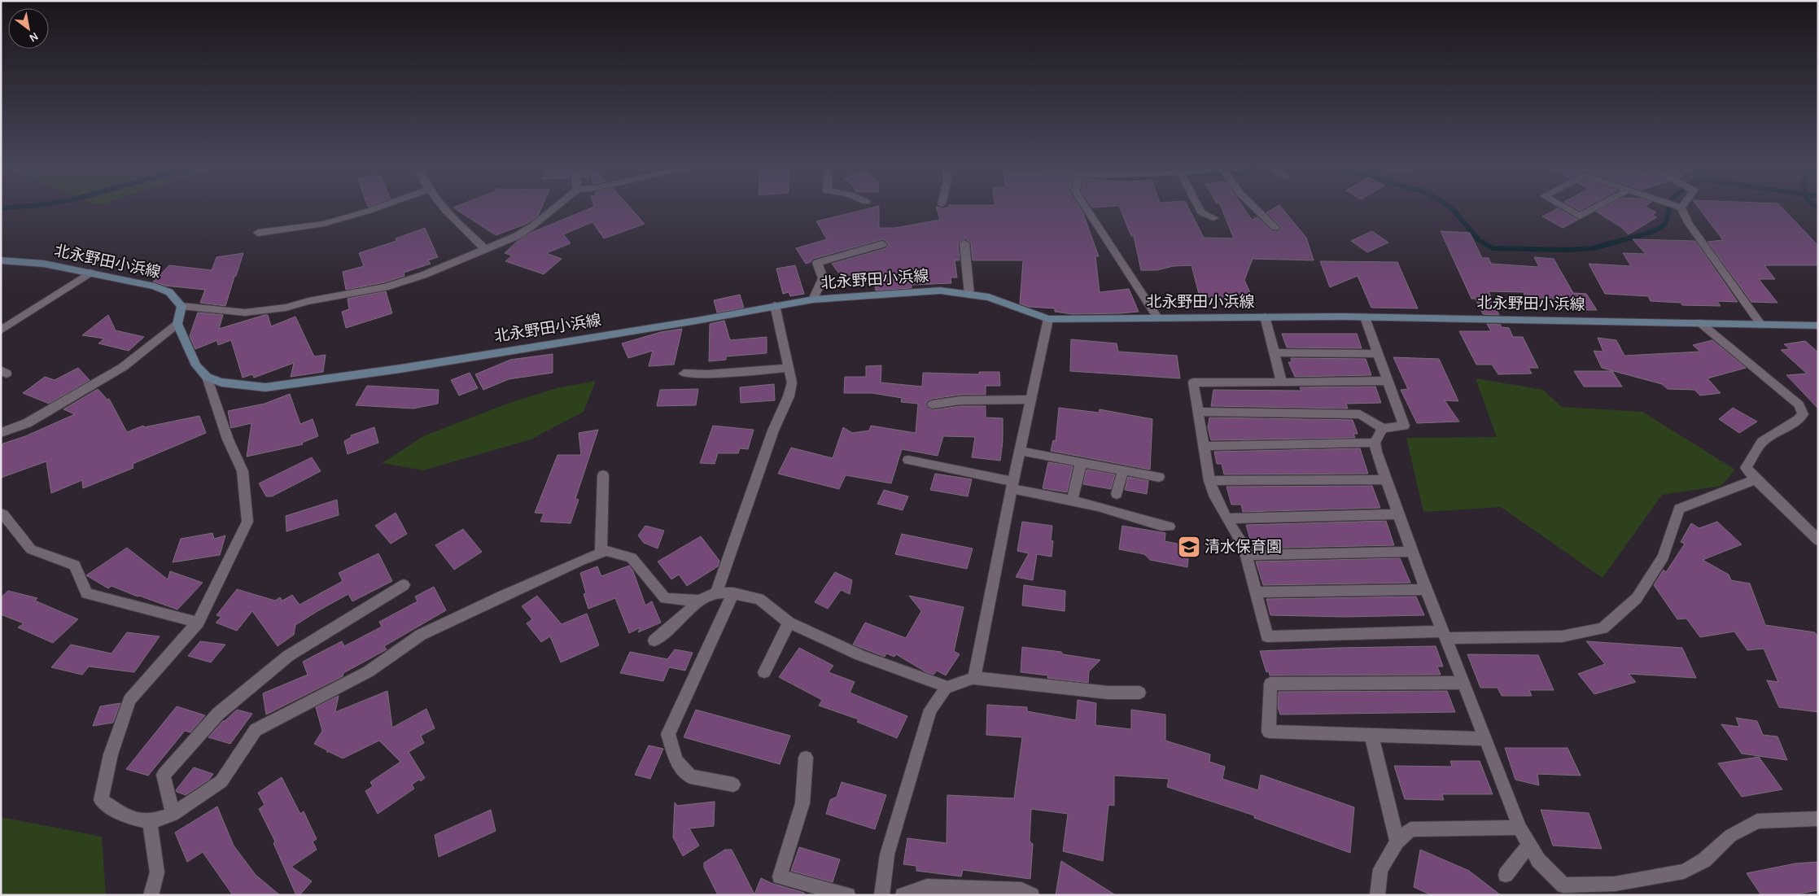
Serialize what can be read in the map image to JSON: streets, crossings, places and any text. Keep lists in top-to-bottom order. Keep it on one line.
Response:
{"streets":{"main road":["北永野田小浜線"]},"places":{"school or university":["清水保育園"]},"north":"bottom right"}
